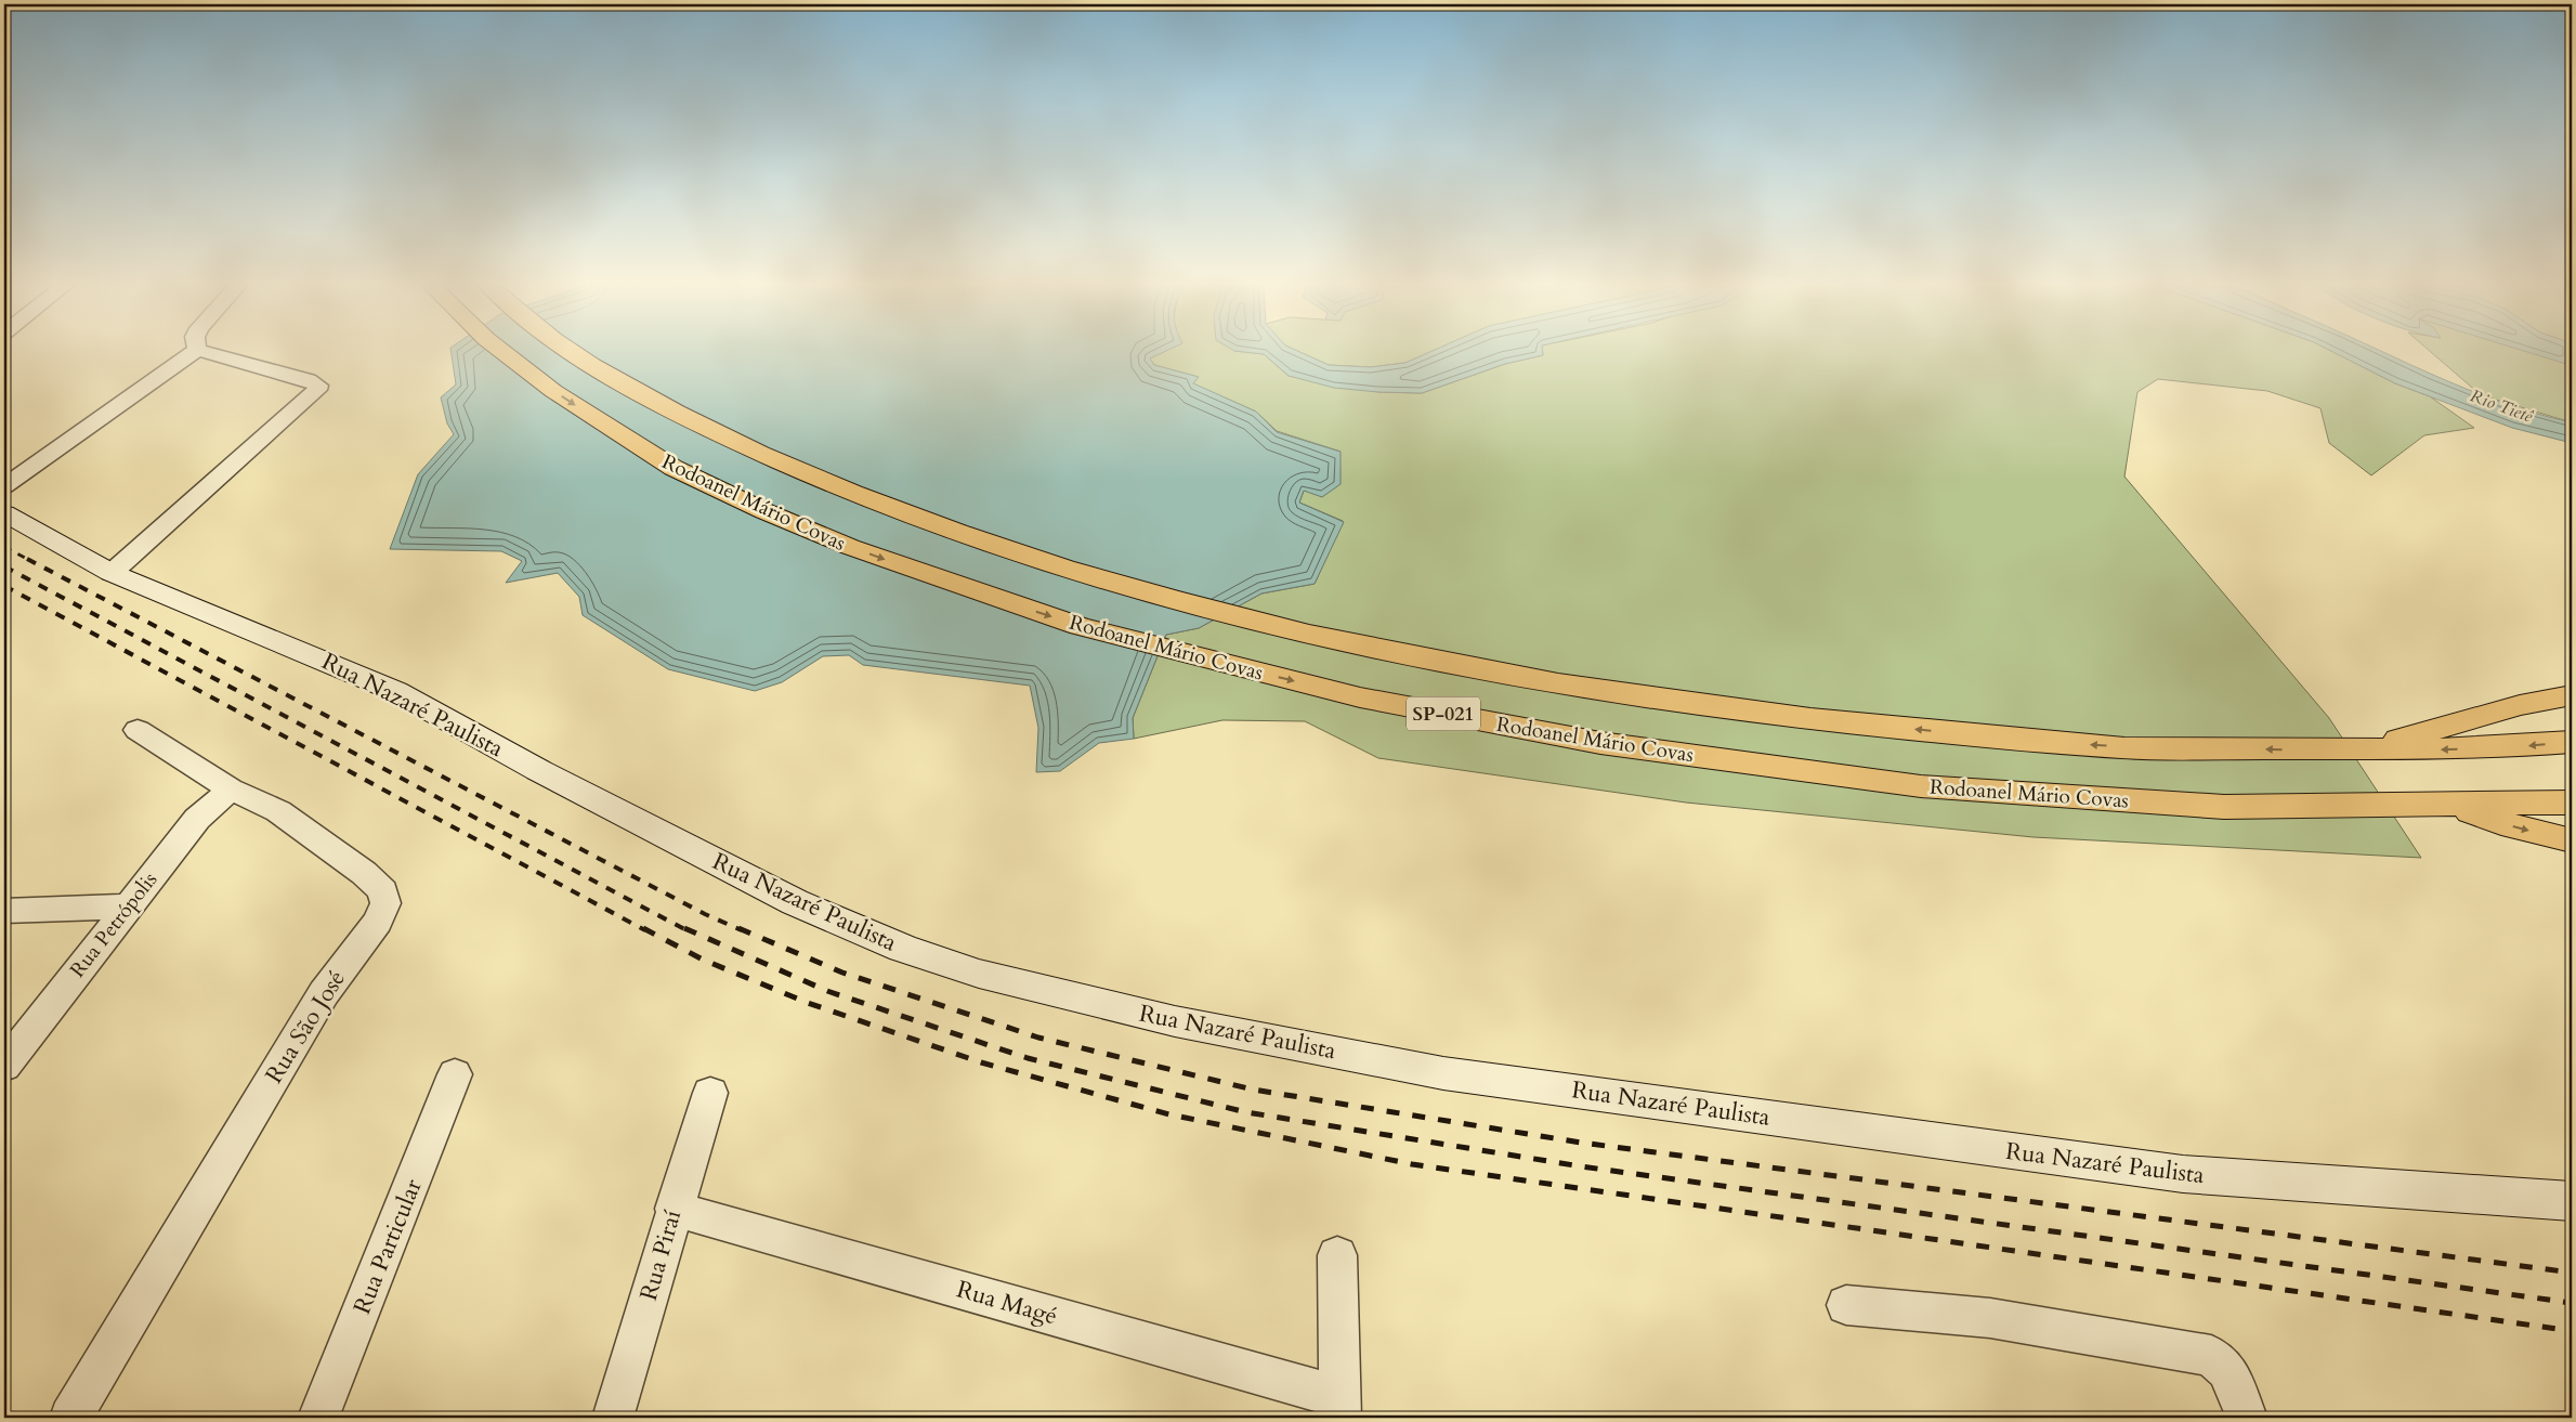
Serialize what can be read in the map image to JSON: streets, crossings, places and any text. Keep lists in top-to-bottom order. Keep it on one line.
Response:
{"streets":{"highway":["Rodoanel Mário Covas","SP-021"],"main road":["Rua Nazaré Paulista"],"street":["Rua Petrópolis","Rua São José","Rua Particular","Rua Piraí","Rua Magé"]},"crossings":[["Rua Petrópolis","Rua São José"],["Rua Piraí","Rua Magé"]],"water":["Rio Tietê"]}
